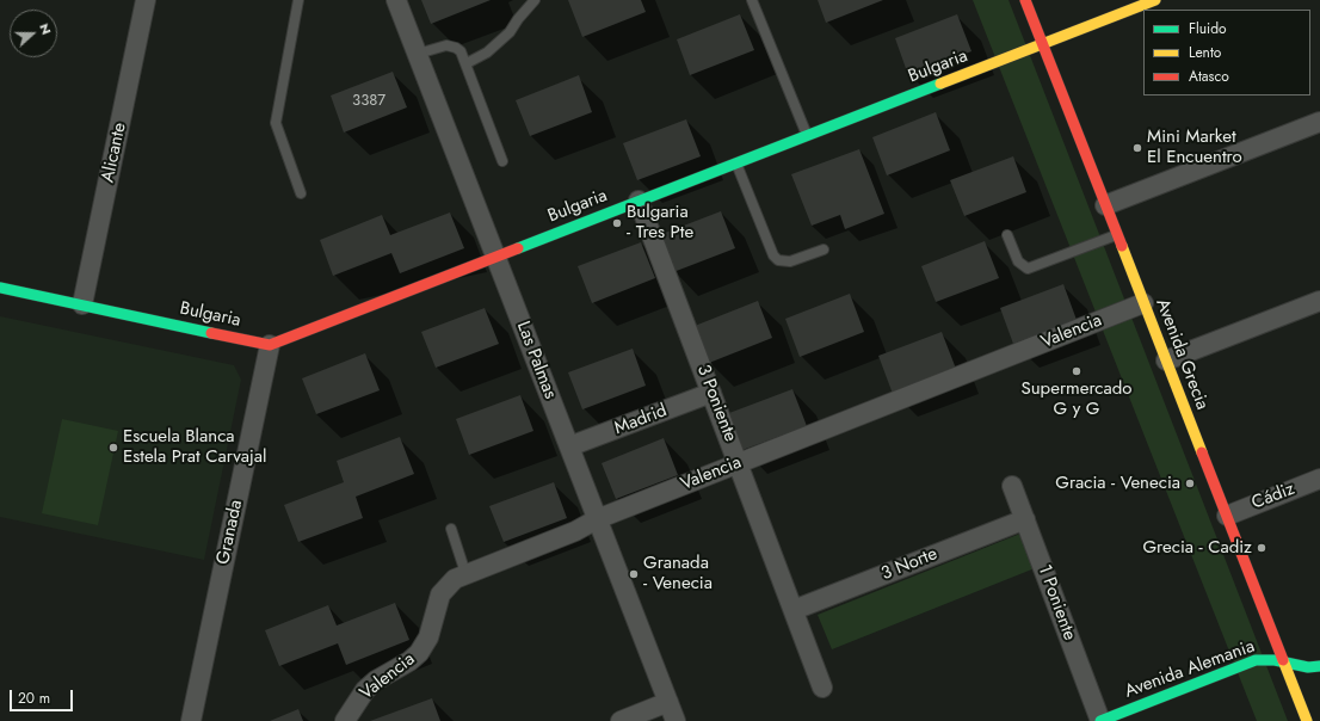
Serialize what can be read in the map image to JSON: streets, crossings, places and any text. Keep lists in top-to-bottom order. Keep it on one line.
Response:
{"streets":{"street":["Bulgaria","Alicante","Valencia","Avenida Grecia","Las Palmas","3 Poniente","Madrid","Cádiz","Granada","3 Norte","1 Poniente","Avenida Alemania"]},"crossings":[["Bulgaria","Alicante"],["Bulgaria","Avenida Grecia"],["Bulgaria","Las Palmas"],["Bulgaria","3 Poniente"],["Bulgaria","Granada"],["Valencia","Avenida Grecia"],["Valencia","Las Palmas"],["Valencia","3 Poniente"],["Avenida Grecia","Cádiz"],["Avenida Grecia","Avenida Alemania"],["Las Palmas","Madrid"],["3 Poniente","Madrid"],["3 Poniente","3 Norte"],["3 Norte","1 Poniente"],["1 Poniente","Avenida Alemania"]],"places":["Mini Market El Encuentro","Bulgaria - Tres Pte","Supermercado G y G","Escuela Blanca Estela Prat Carvajal","Gracia - Venecia","Grecia - Cadiz","Granada - Venecia"],"house_numbers":["3387"],"legend":["Fluido","Lento","Atasco"],"scale_bar":"20 m","north":"right"}
